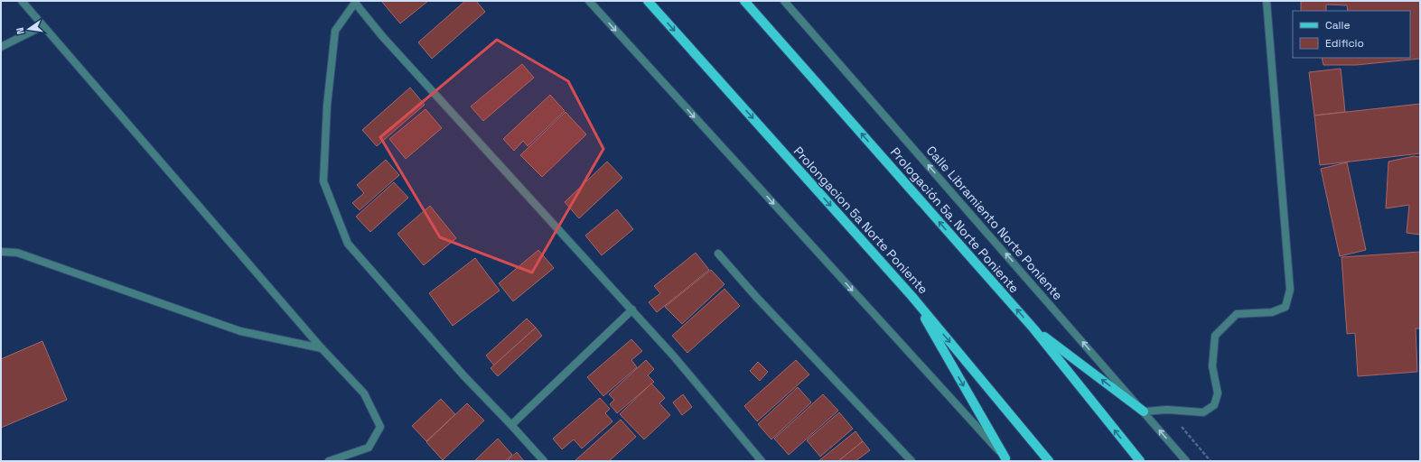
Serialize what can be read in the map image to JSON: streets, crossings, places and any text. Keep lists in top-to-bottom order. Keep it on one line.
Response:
{"streets":{"main road":["Prolongacion 5a Norte Poniente","Prologación 5a. Norte Poniente"],"street":["Calle Libramiento Norte Poniente"]},"one_way":["Calle Libramiento Norte Poniente"],"legend":["Calle","Edificio"],"north":"left"}
